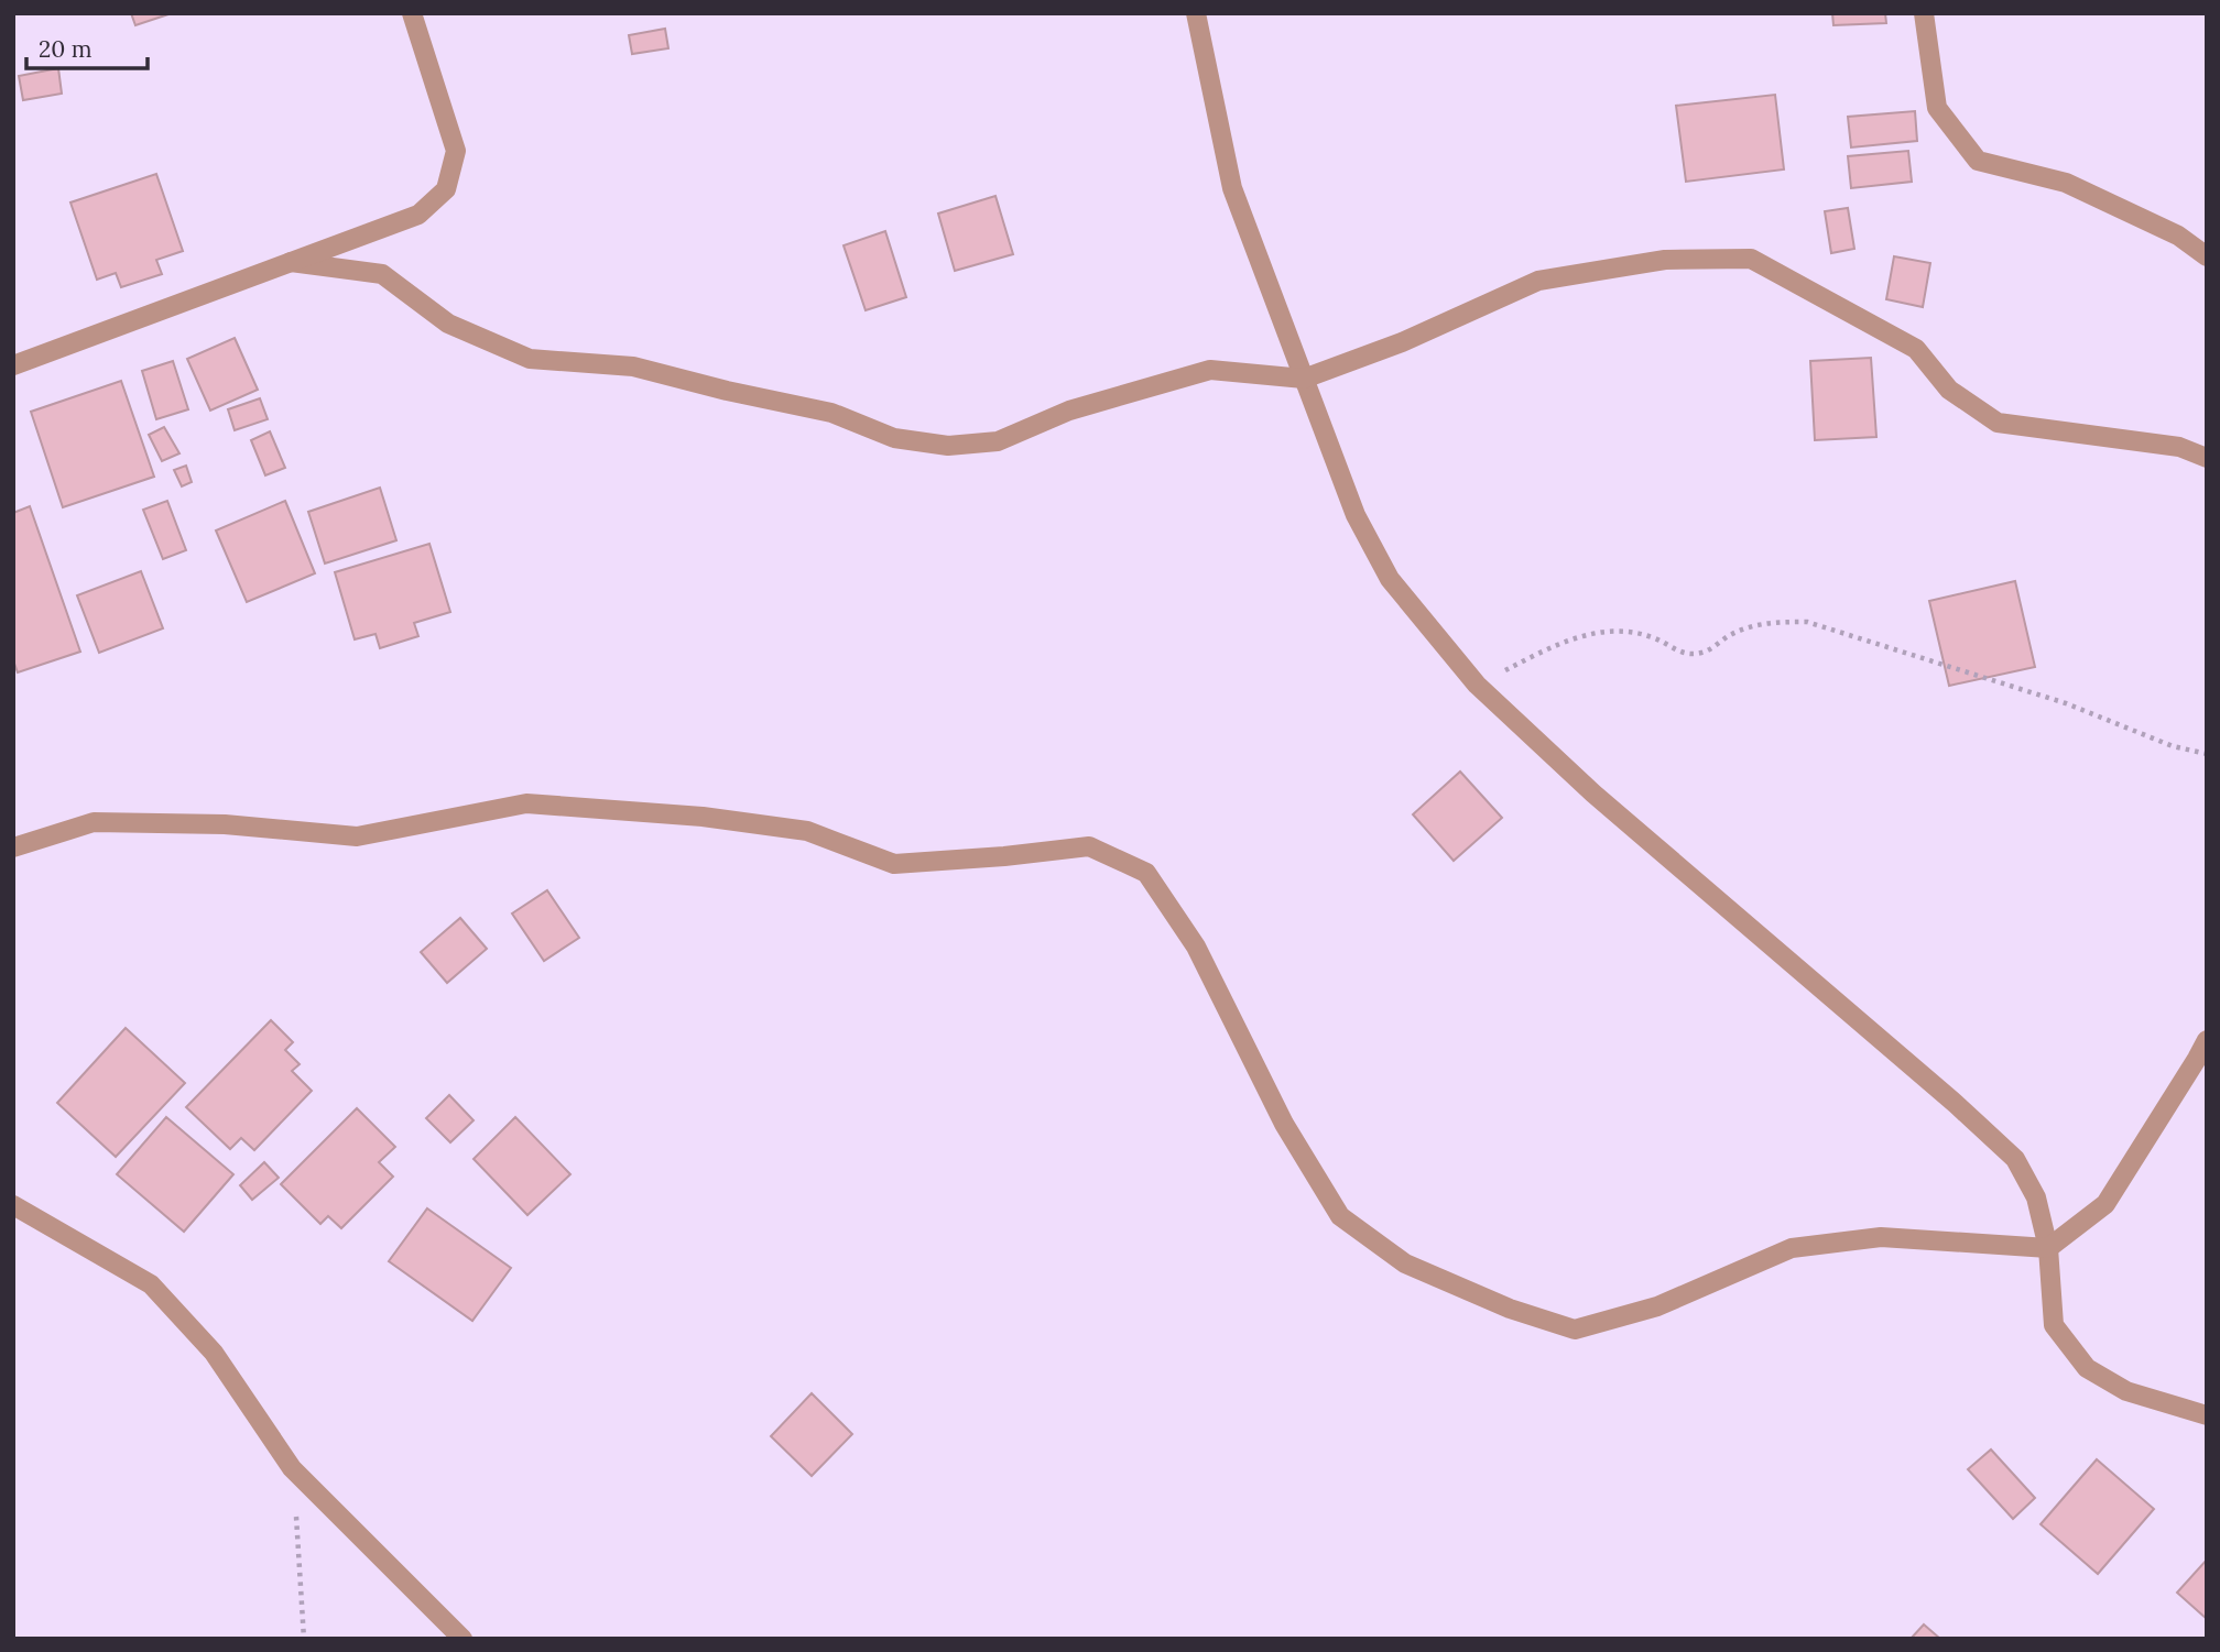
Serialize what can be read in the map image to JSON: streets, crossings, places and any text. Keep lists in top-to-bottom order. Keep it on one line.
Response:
{"scale_bar":"20 m"}
